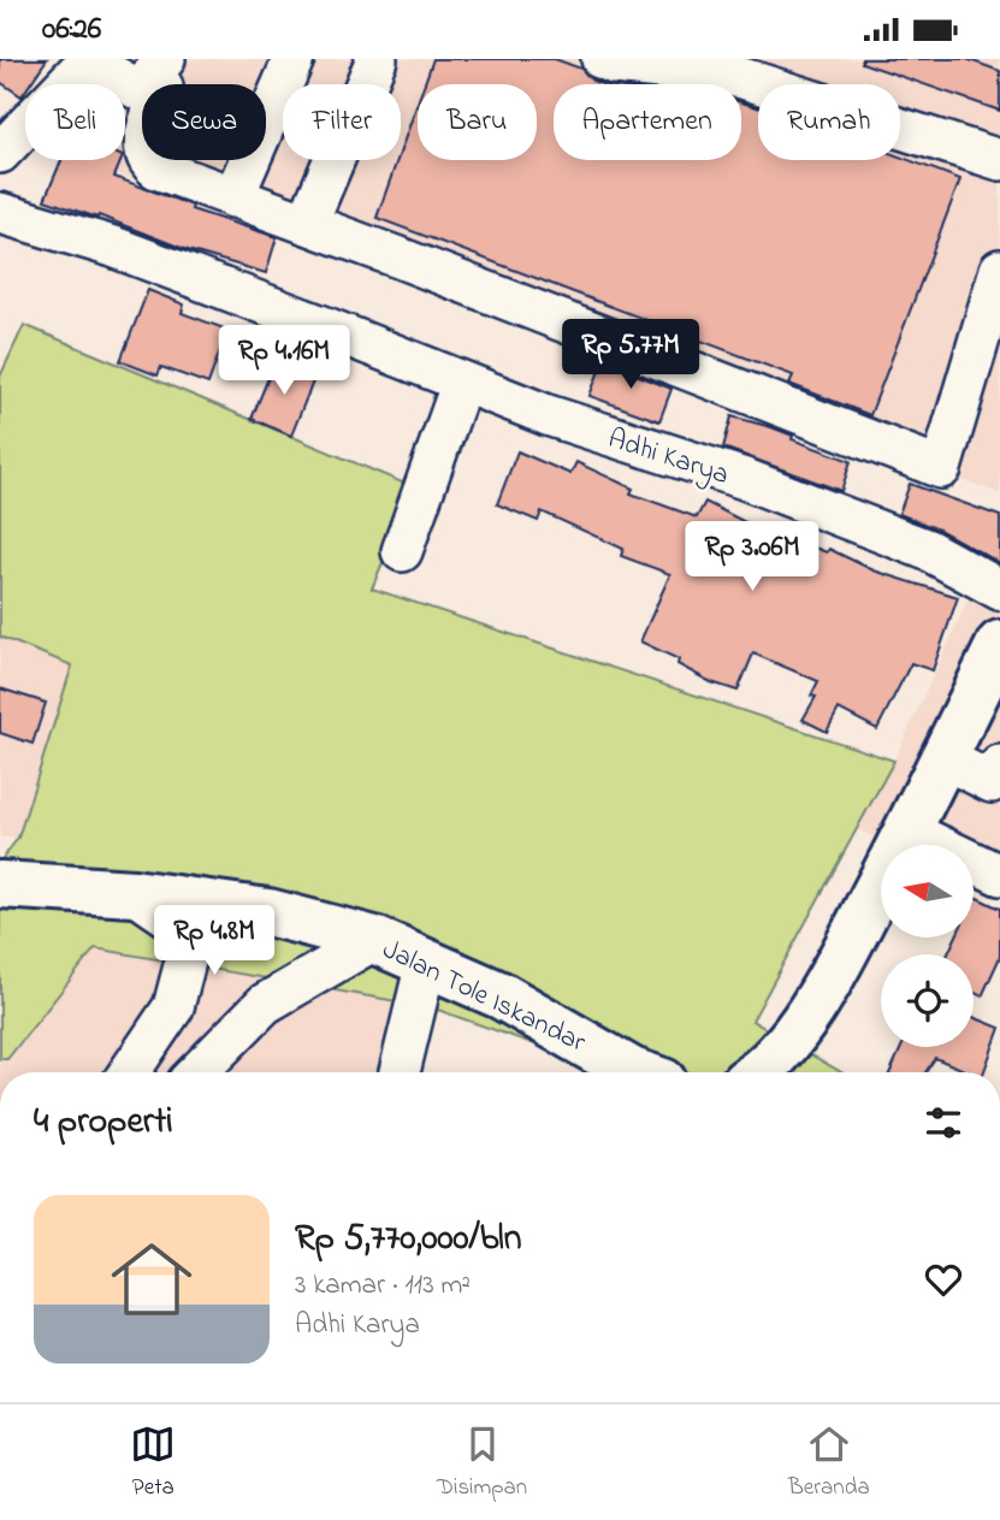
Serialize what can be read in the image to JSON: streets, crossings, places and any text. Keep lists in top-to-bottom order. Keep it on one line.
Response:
{"streets":{"main road":["Jalan Tole Iskandar"],"street":["Adhi Karya"]},"north":"left","page":{"status":"06:26","chip":["Beli","Sewa","Filter","Baru","Apartemen","Rumah"],"price":["Rp 5.77M","Rp 4.16M","Rp 3.06M","Rp 4.8M"],"heading":"4 properti","list":[{"name":"Rp 5,770,000/bln","note":"3 kamar · 113 m² · Adhi Karya"}],"tabs":["Peta","Disimpan","Beranda"]}}
